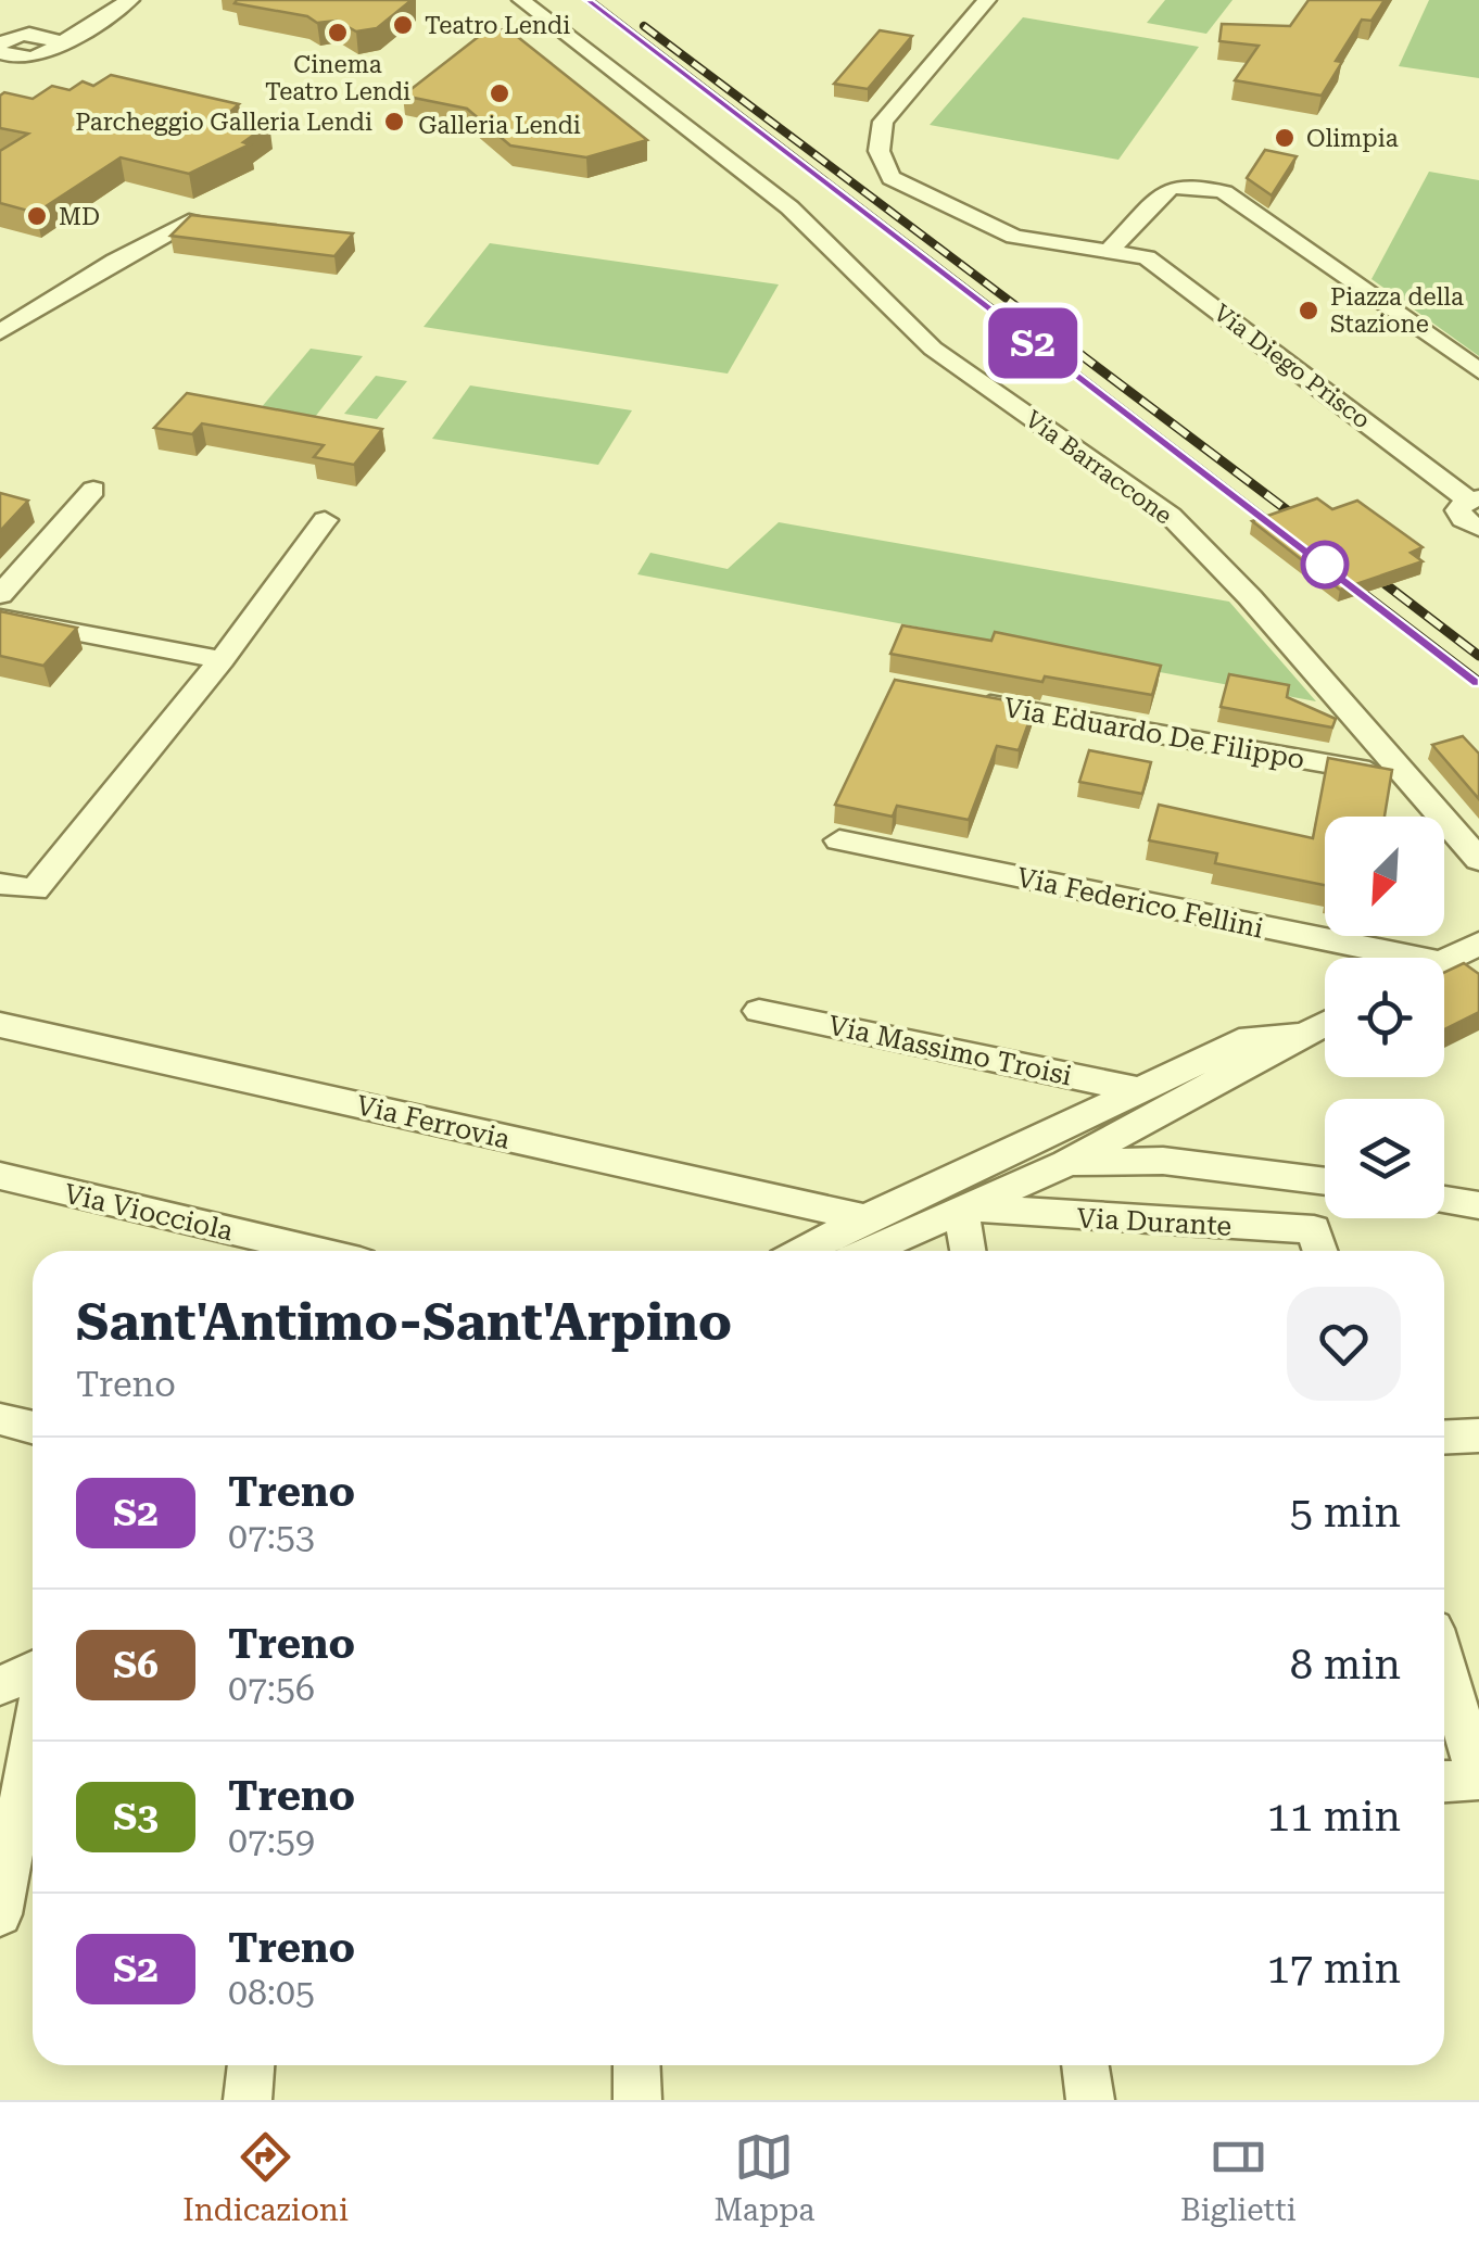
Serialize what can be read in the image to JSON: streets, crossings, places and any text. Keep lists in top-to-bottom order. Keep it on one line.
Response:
{"streets":{"street":["Via Diego Prisco","Via Barraccone","Via Eduardo De Filippo","Via Federico Fellini","Via Massimo Troisi","Via Ferrovia","Via Viocciola","Via Durante"]},"crossings":[["Via Barraccone","Via Eduardo De Filippo"]],"places":["Teatro Lendi","Cinema Teatro Lendi","Galleria Lendi","Parcheggio Galleria Lendi","Olimpia","MD","Piazza della Stazione"],"north":"bottom left","page":{"on_map":"S2","heading":["Sant'Antimo-Sant'Arpino","Treno"],"list":[{"mark":"S2","name":"Treno","note":"07:53","value":"5 min"},{"mark":"S6","name":"Treno","note":"07:56","value":"8 min"},{"mark":"S3","name":"Treno","note":"07:59","value":"11 min"},{"mark":"S2","name":"Treno","note":"08:05","value":"17 min"}],"tabs":["Indicazioni","Mappa","Biglietti"]}}
